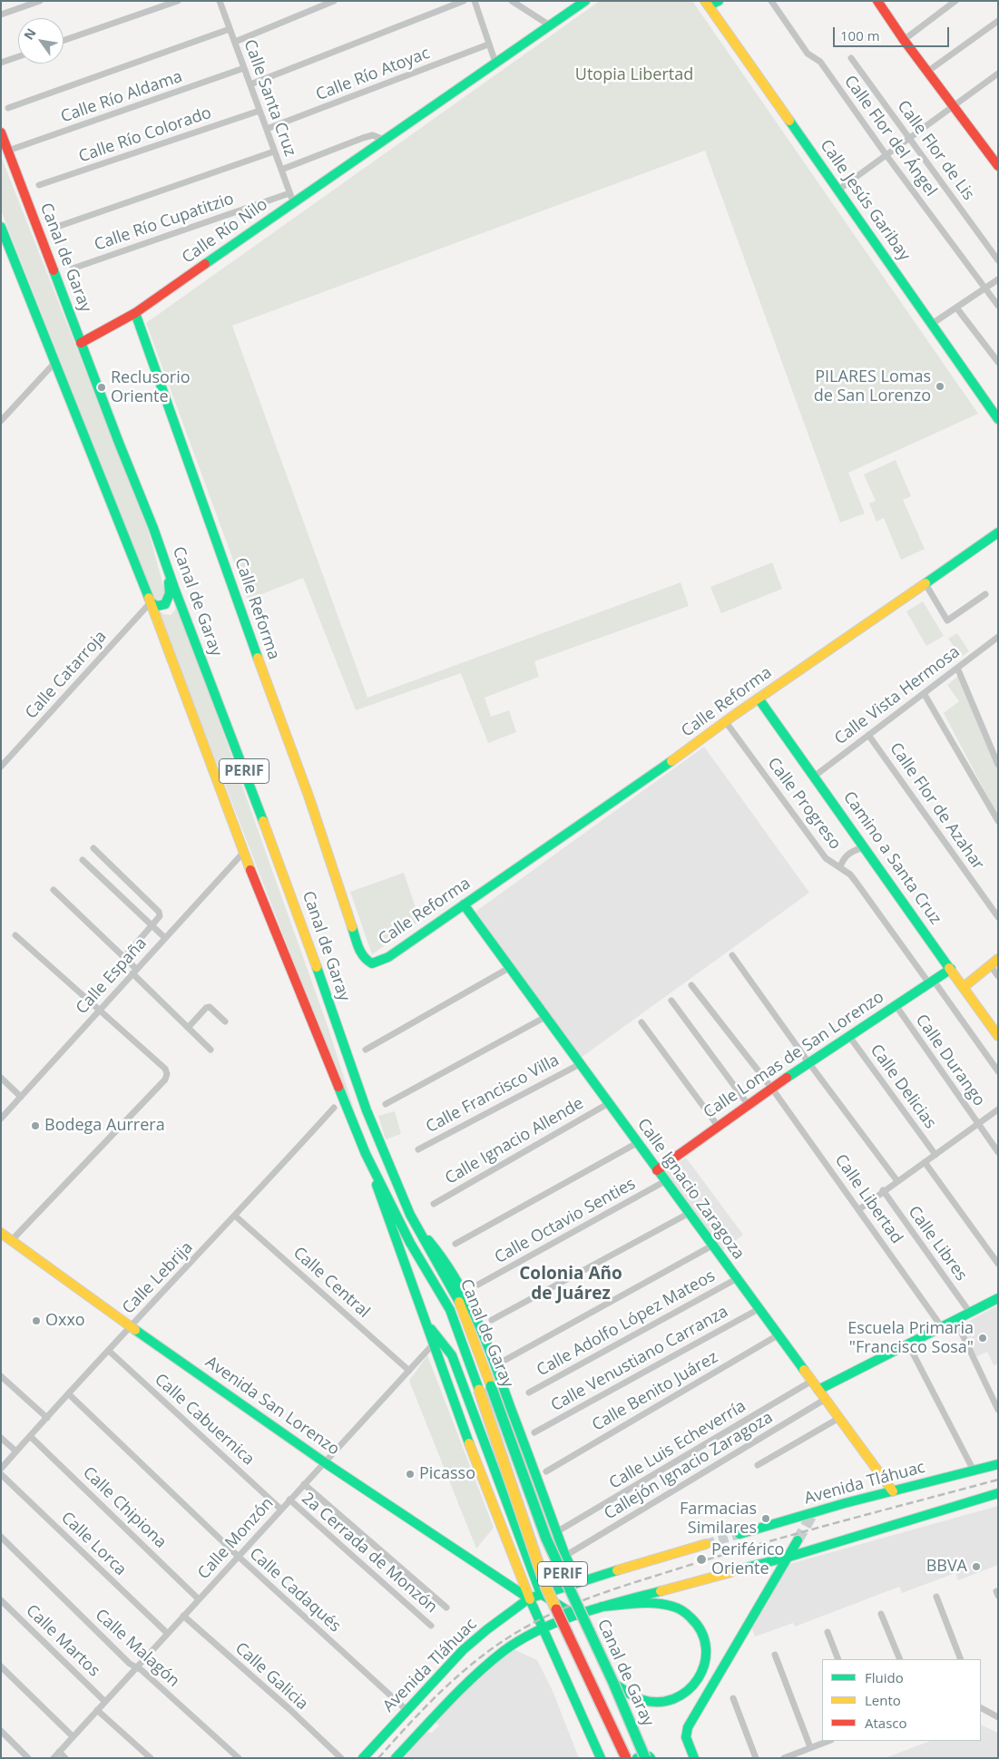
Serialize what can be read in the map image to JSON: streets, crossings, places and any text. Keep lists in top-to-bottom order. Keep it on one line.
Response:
{"streets":{"main road":["Calle Jesús Garibay","Calle Río Nilo","Canal de Garay","Calle Reforma","PERIF","Camino a Santa Cruz","Calle Lomas de San Lorenzo","Calle Ignacio Zaragoza","Avenida San Lorenzo","Avenida Tláhuac"],"street":["Calle Río Atoyac","Calle Río Aldama","Calle Santa Cruz","Calle Río Colorado","Calle Flor del Ángel","Calle Flor de Lis","Calle Río Cupatitzio","Calle Catarroja","Calle Vista Hermosa","Calle Progreso","Calle Flor de Azahar","Calle España","Calle Durango","Calle Delicias","Calle Francisco Villa","Calle Ignacio Allende","Calle Libertad","Calle Octavio Senties","Calle Libres","Calle Lebrija","Calle Central","Calle Adolfo López Mateos","Calle Venustiano Carranza","Calle Benito Juárez","Calle Cabuernica","Calle Luis Echeverría","Callejón Ignacio Zaragoza","Calle Chipiona","Calle Monzón","Calle Lorca","2a Cerrada de Monzón","Calle Cadaqués","Calle Martos","Calle Malagón","Calle Galicia"]},"crossings":[["Calle Río Atoyac","Calle Santa Cruz"],["Calle Río Aldama","Calle Santa Cruz"],["Calle Río Aldama","Canal de Garay"],["Calle Santa Cruz","Calle Río Colorado"],["Calle Santa Cruz","Calle Río Cupatitzio"],["Calle Santa Cruz","Calle Río Nilo"],["Calle Río Cupatitzio","Calle Río Nilo"],["Calle Río Nilo","Canal de Garay"],["Calle Río Nilo","Calle Reforma"],["Canal de Garay","Calle Catarroja"],["Canal de Garay","Calle España"],["Canal de Garay","Avenida San Lorenzo"],["Canal de Garay","Avenida Tláhuac"],["Canal de Garay","Calle Monzón"],["Calle Reforma","Calle Progreso"],["Calle Reforma","Camino a Santa Cruz"],["Calle Reforma","Calle Ignacio Zaragoza"],["Calle Vista Hermosa","Calle Flor de Azahar"],["Calle Vista Hermosa","Camino a Santa Cruz"],["Calle Progreso","Calle Lomas de San Lorenzo"],["Camino a Santa Cruz","Calle Lomas de San Lorenzo"],["Calle Lomas de San Lorenzo","Calle Durango"],["Calle Lomas de San Lorenzo","Calle Delicias"],["Calle Lomas de San Lorenzo","Calle Ignacio Zaragoza"],["Calle Lomas de San Lorenzo","Calle Libertad"],["Calle Francisco Villa","Calle Ignacio Zaragoza"],["Calle Ignacio Allende","Calle Ignacio Zaragoza"],["Calle Ignacio Zaragoza","Calle Octavio Senties"],["Calle Ignacio Zaragoza","Calle Adolfo López Mateos"],["Calle Ignacio Zaragoza","Calle Venustiano Carranza"],["Calle Ignacio Zaragoza","Calle Benito Juárez"],["Calle Ignacio Zaragoza","Calle Luis Echeverría"],["Calle Ignacio Zaragoza","Callejón Ignacio Zaragoza"],["Calle Ignacio Zaragoza","Avenida Tláhuac"],["Calle Lebrija","Calle Central"],["Calle Lebrija","Avenida San Lorenzo"],["Calle Lebrija","Calle Cabuernica"],["Calle Lebrija","Calle Chipiona"],["Calle Lebrija","Calle Cadaqués"],["Calle Central","Calle Monzón"],["Avenida San Lorenzo","Avenida Tláhuac"],["Avenida San Lorenzo","Calle Monzón"],["Calle Cabuernica","Calle Monzón"],["Avenida Tláhuac","Calle Cadaqués"],["Calle Chipiona","Calle Monzón"],["Calle Monzón","Calle Lorca"],["Calle Monzón","2a Cerrada de Monzón"],["Calle Monzón","Calle Cadaqués"],["Calle Monzón","Calle Martos"],["Calle Monzón","Calle Malagón"],["Calle Monzón","Calle Galicia"]],"districts":["Colonia Año de Juárez"],"parks":["Utopia Libertad"],"places":["PILARES Lomas de San Lorenzo","Reclusorio Oriente","Bodega Aurrera","Oxxo","Escuela Primaria \"Francisco Sosa\"","Picasso","Farmacias Similares","Periférico Oriente","BBVA"],"legend":["Fluido","Lento","Atasco"],"scale_bar":"100 m","north":"top left"}
